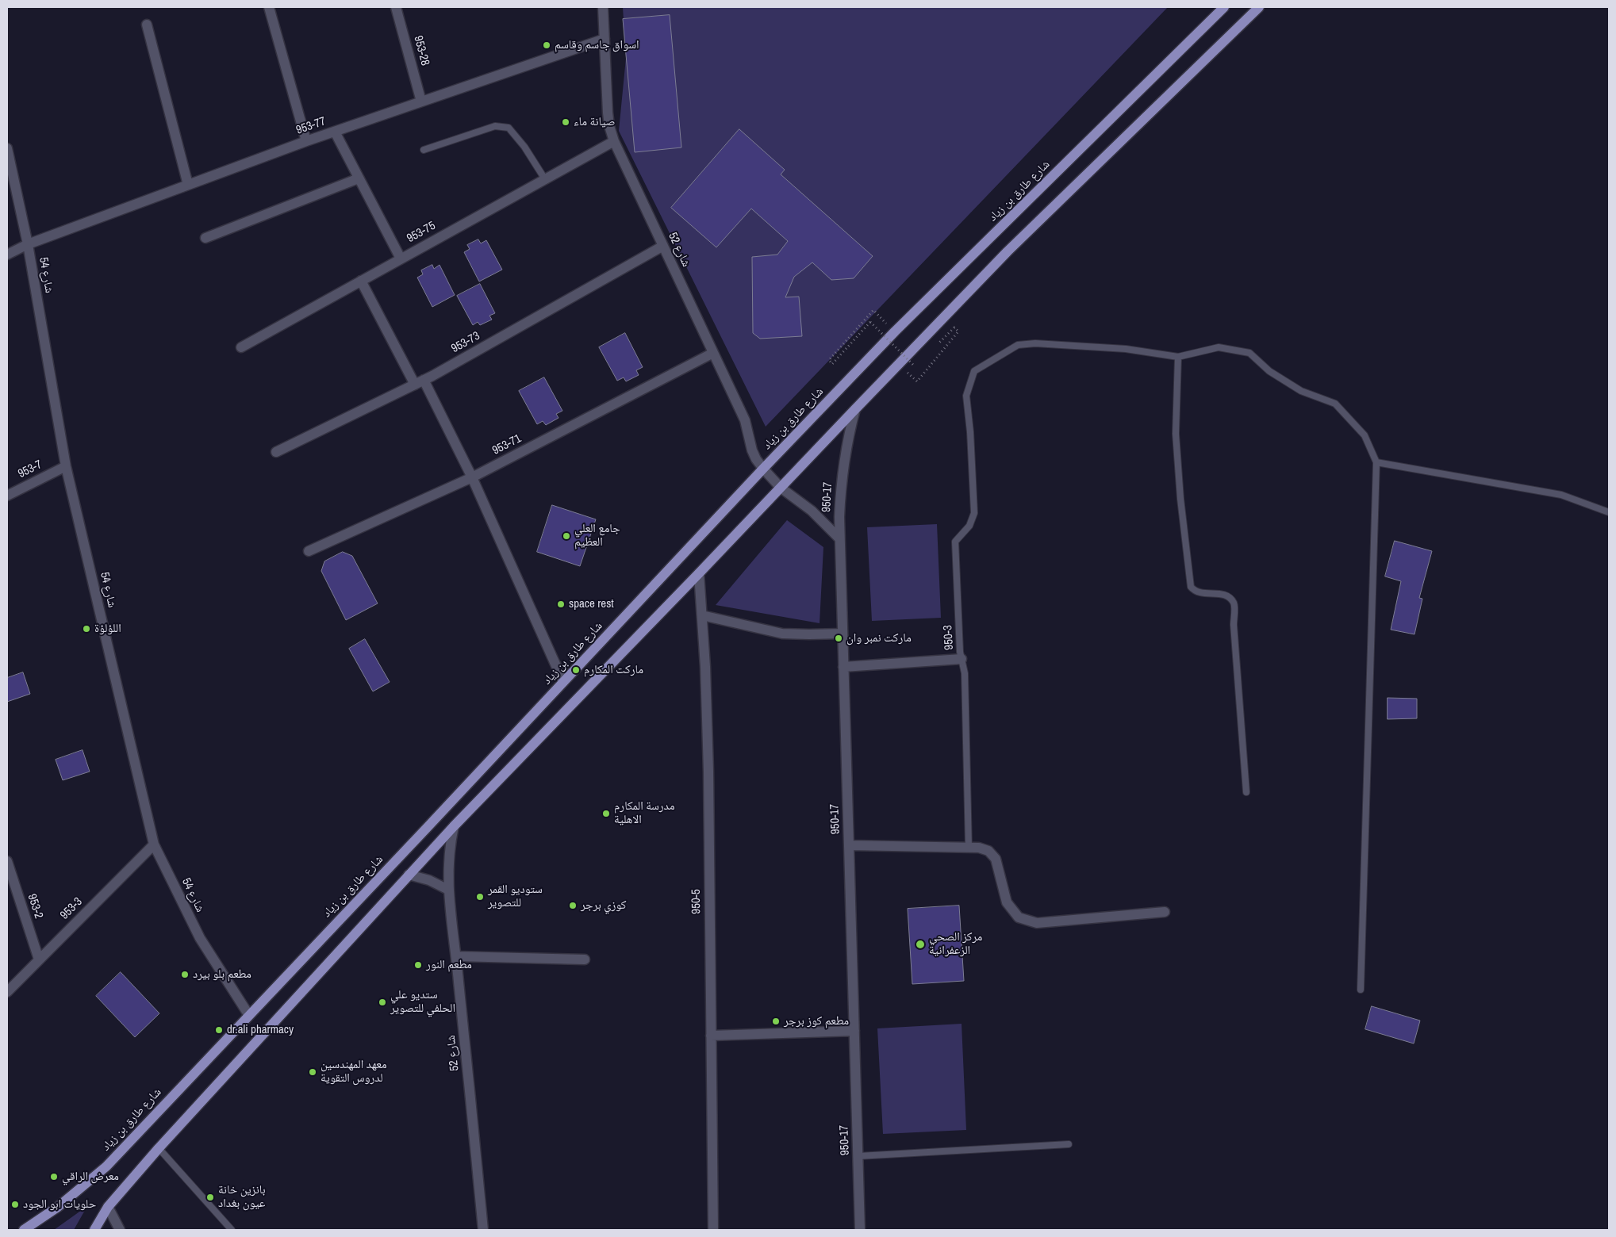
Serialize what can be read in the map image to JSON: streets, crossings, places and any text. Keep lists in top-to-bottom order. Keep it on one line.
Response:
{"streets":{"main road":["شارع طارق بن زياد"],"street":["953-28","953-77","953-75","شارع 52","شارع 54","953-73","953-71","953-7","950-17","950-5","953-2","953-3"],"lane":["950-3"]},"crossings":[["953-28","953-77"],["953-77","شارع 52"],["953-77","شارع 54"],["شارع طارق بن زياد","شارع 52"],["شارع طارق بن زياد","شارع 54"],["953-75","شارع 52"],["شارع 52","953-73"],["شارع 52","953-71"],["شارع 52","950-17"],["شارع 54","953-7"],["شارع 54","953-3"],["953-2","953-3"]],"places":["اسواق جاسم وقاسم","صيانة ماء","جامع العلي العظيم","space rest","اللؤلؤة","ماركت نمبر وان","ماركت المكارم","مدرسة المكارم الاهلية","ستوديو القمر للتصوير","كوزي برجر","مركز الصحي الزعفرانية","مطعم النور","مطعم بلو بيرد","ستديو علي الحلفي للتصوير","مطعم كوز برجر","dr.ali pharmacy","معهد المهندسين لدروس التقوية","معرض الراقي","بانزين خانة عيون بغداد","حلويات ابو الجود"]}
